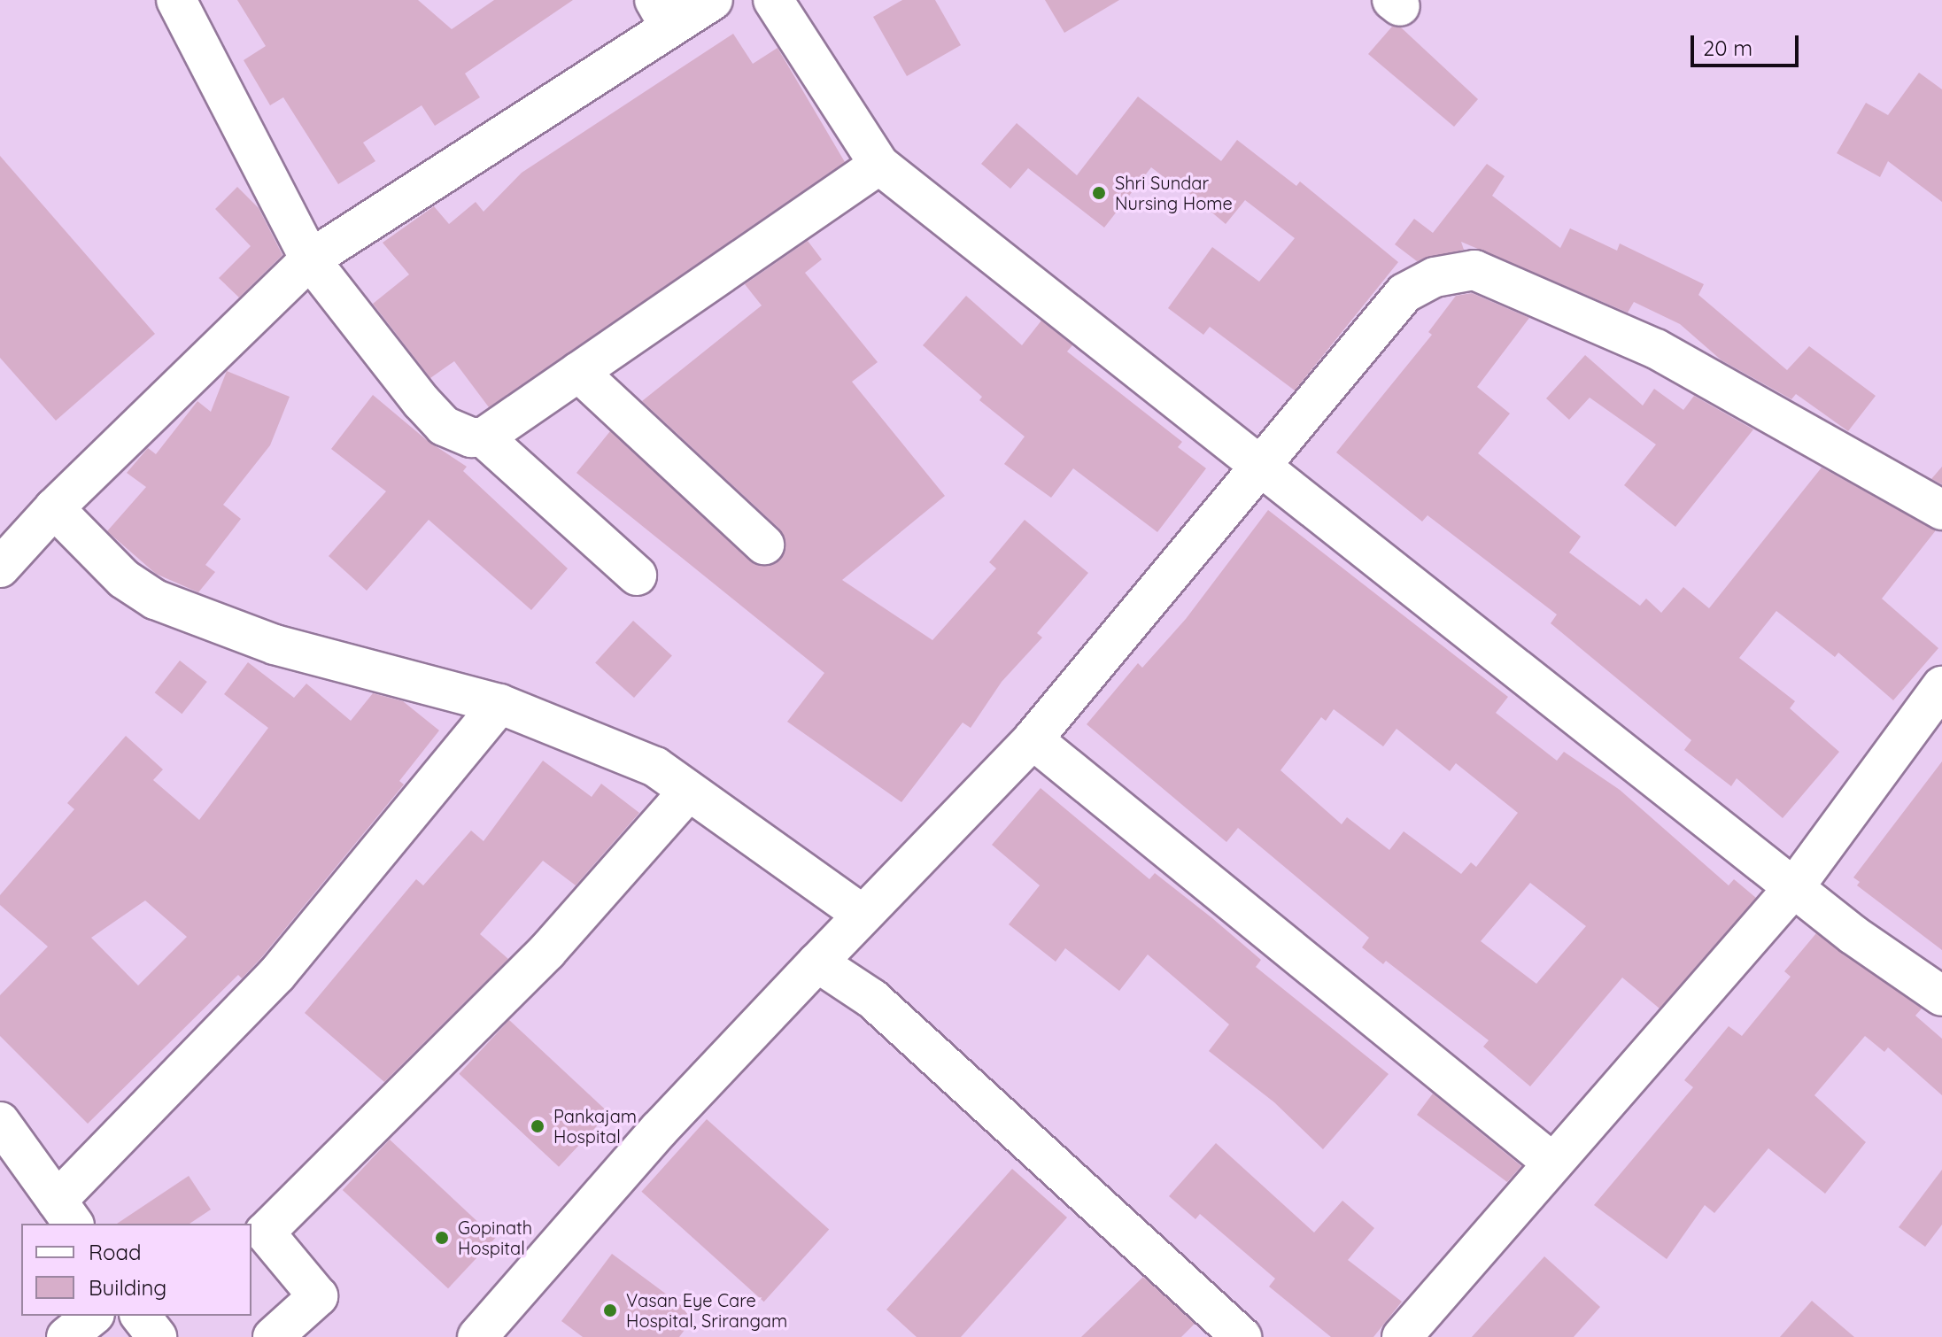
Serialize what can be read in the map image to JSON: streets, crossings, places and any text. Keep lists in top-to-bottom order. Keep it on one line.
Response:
{"places":["Shri Sundar Nursing Home","Pankajam Hospital","Gopinath Hospital","Vasan Eye Care Hospital, Srirangam"],"legend":["Road","Building"],"scale_bar":"20 m"}
